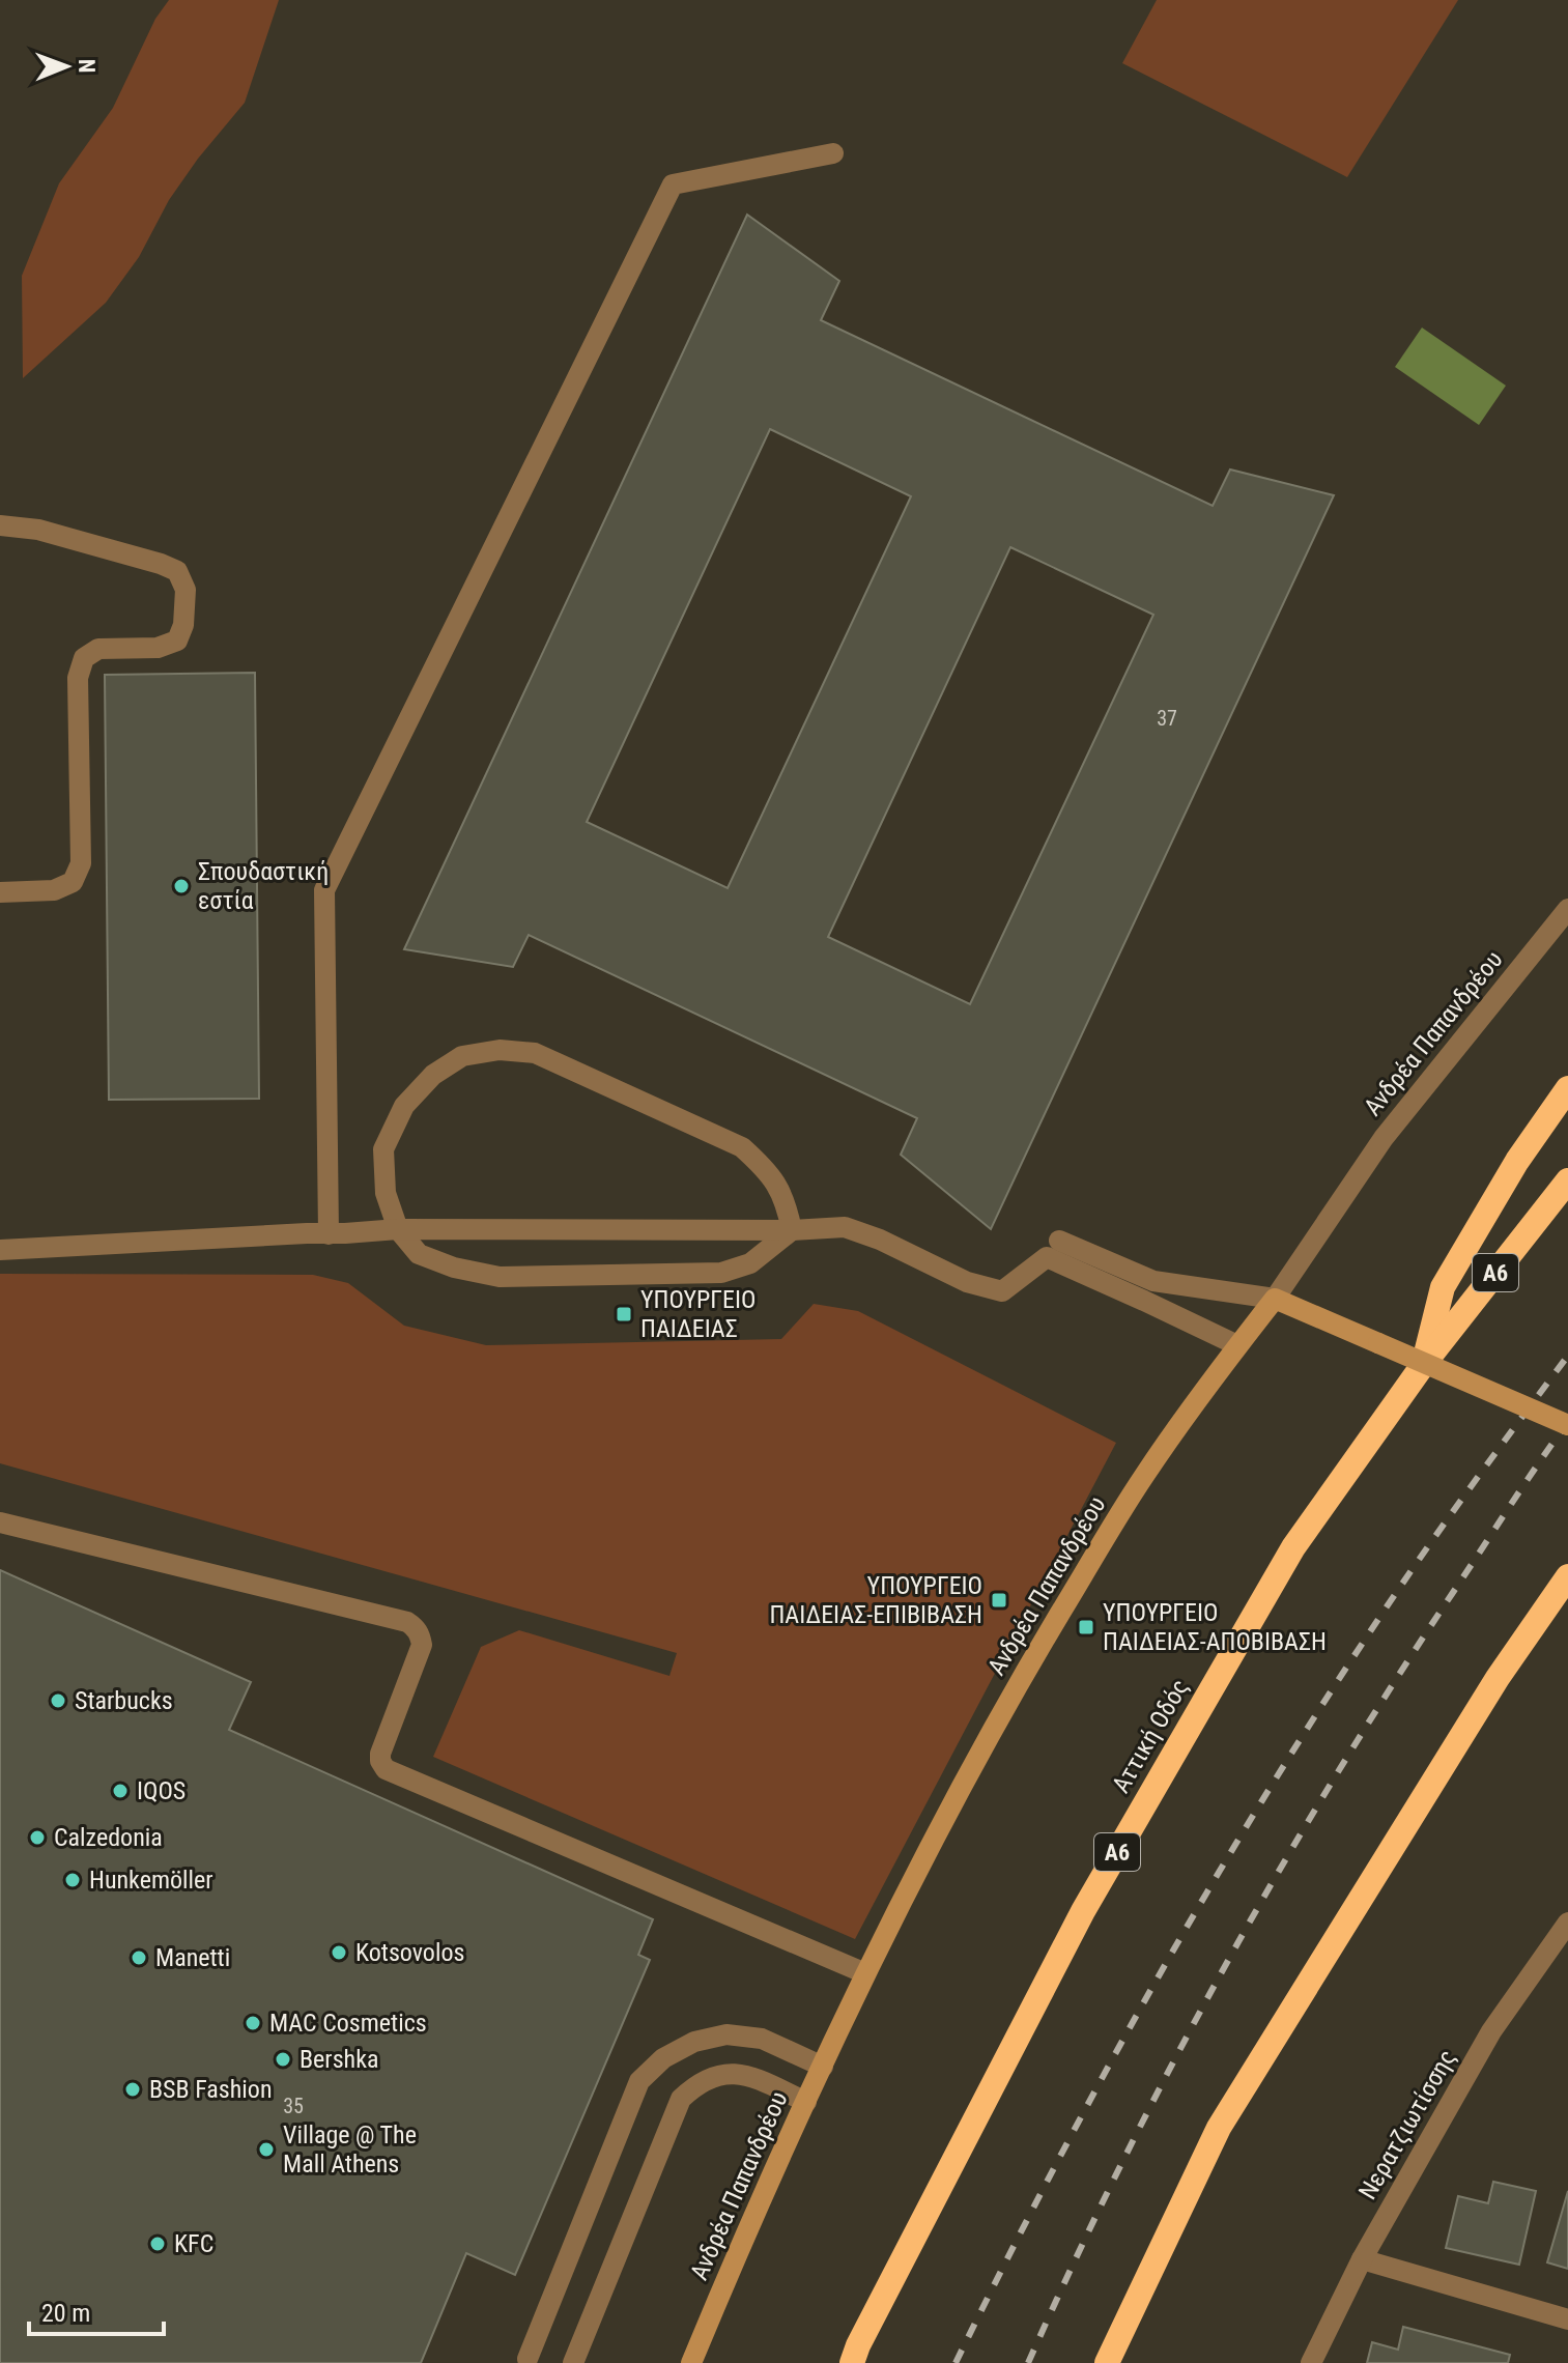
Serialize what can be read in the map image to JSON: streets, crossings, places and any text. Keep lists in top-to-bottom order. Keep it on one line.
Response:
{"streets":{"highway":["Α6","Αττική Οδός"],"street":["Ανδρέα Παπανδρέου","Νερατζιωτίσσης"]},"places":{"other":["Σπουδαστική εστία","Starbucks","IQOS","Calzedonia","Hunkemöller","Kotsovolos","Manetti","MAC Cosmetics","Bershka","BSB Fashion","Village @ The Mall Athens","KFC"],"transit":["ΥΠΟΥΡΓΕΙΟ ΠΑΙΔΕΙΑΣ","ΥΠΟΥΡΓΕΙΟ ΠΑΙΔΕΙΑΣ-ΕΠΙΒΙΒΑΣΗ","ΥΠΟΥΡΓΕΙΟ ΠΑΙΔΕΙΑΣ-ΑΠΟΒΙΒΑΣΗ"]},"house_numbers":["37","35"],"scale_bar":"20 m","north":"right"}
